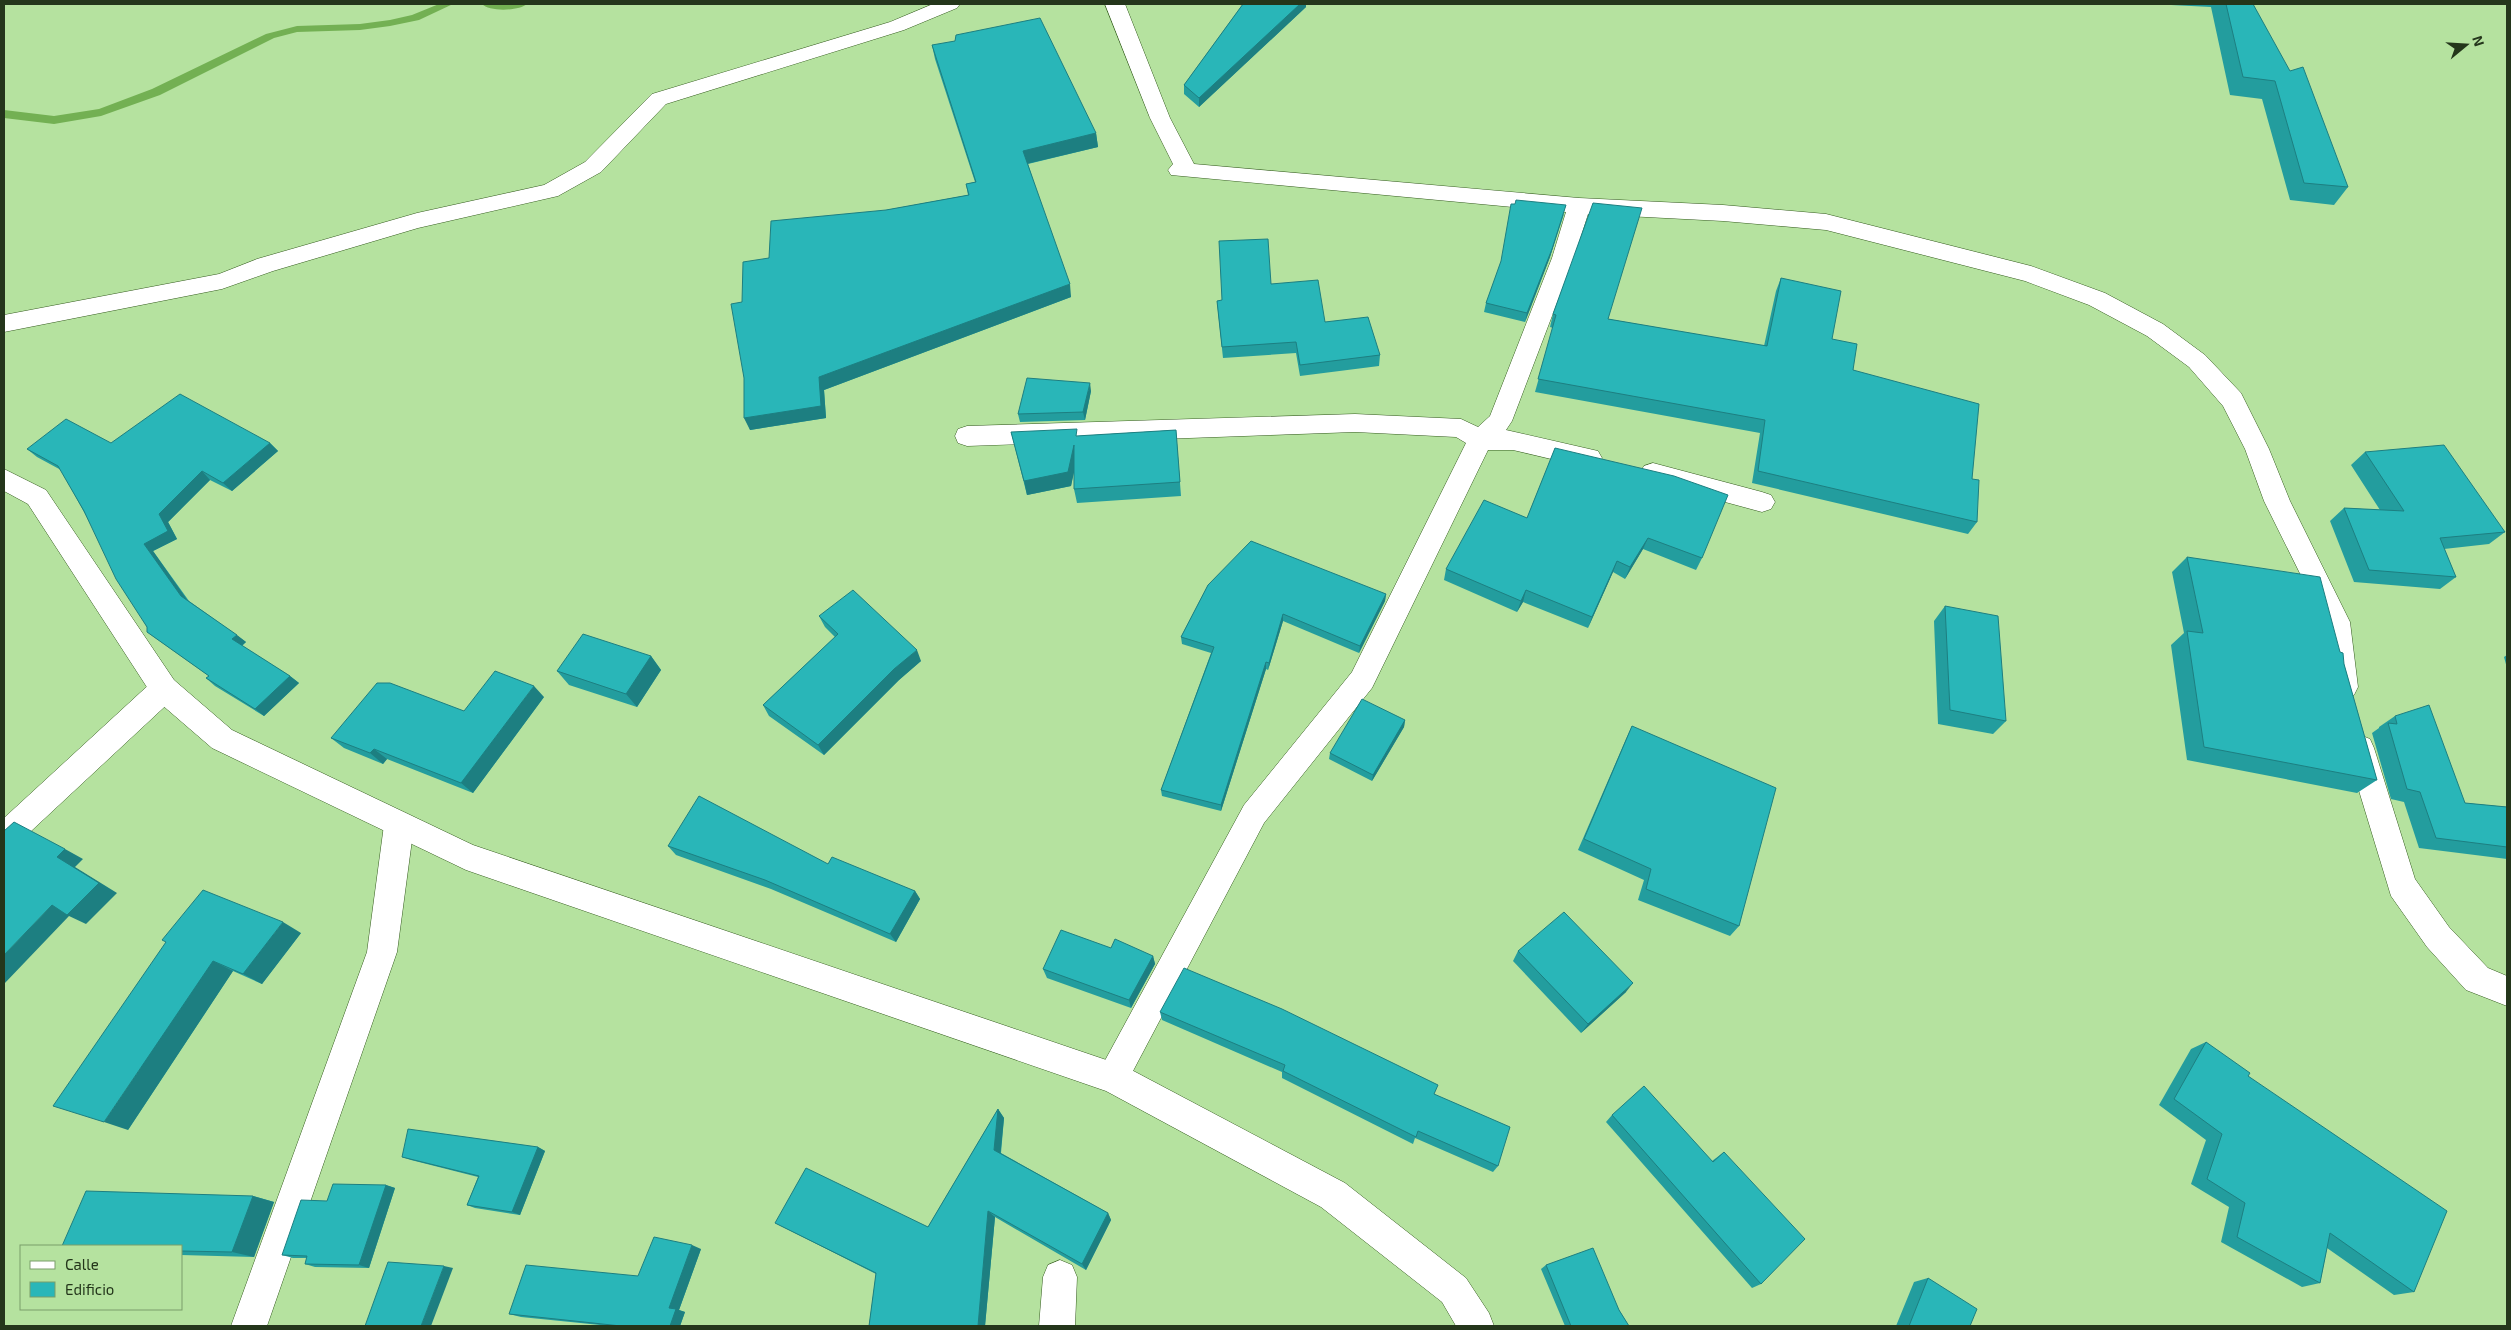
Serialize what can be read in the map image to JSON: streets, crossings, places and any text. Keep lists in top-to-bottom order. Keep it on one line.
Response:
{"legend":["Calle","Edificio"],"north":"right"}
